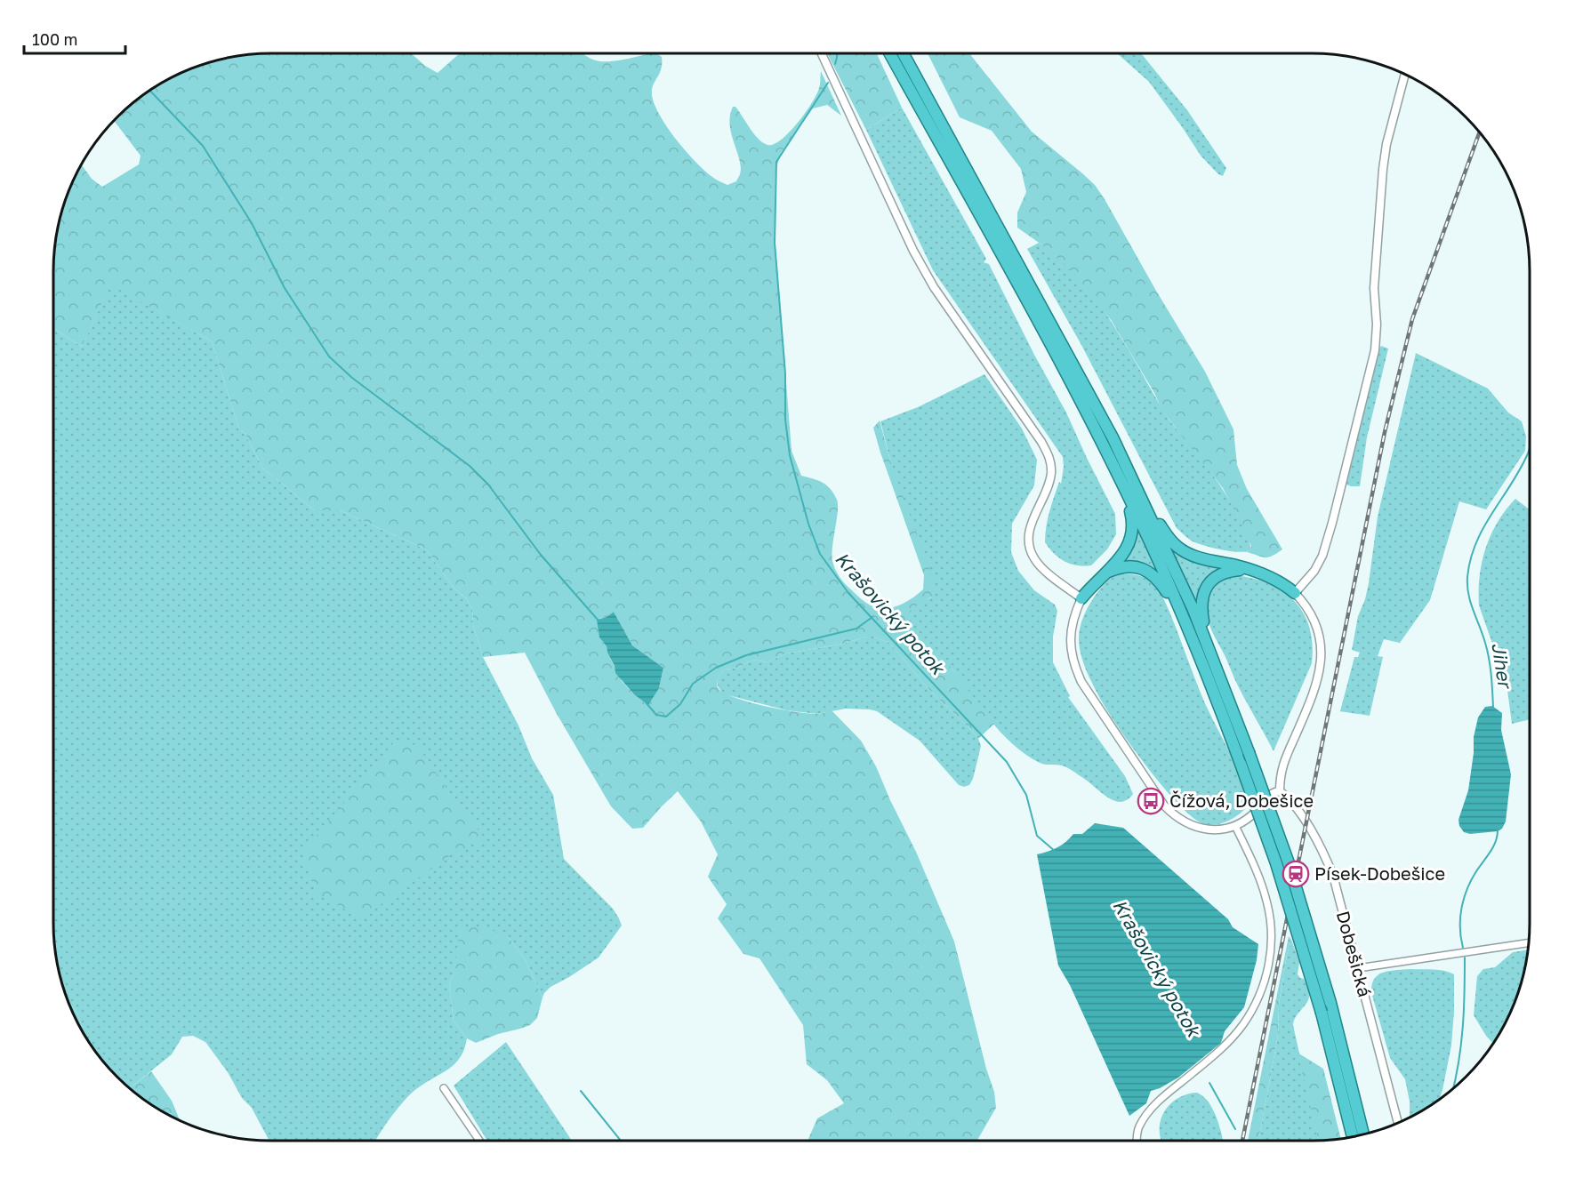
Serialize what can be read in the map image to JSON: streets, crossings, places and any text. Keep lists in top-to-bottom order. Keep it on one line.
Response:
{"streets":{"street":["Dobešická"]},"water":["Krašovický potok","Jiher"],"places":{"bus stop":["Čížová, Dobešice"],"station":["Písek-Dobešice"]},"scale_bar":"100 m"}
